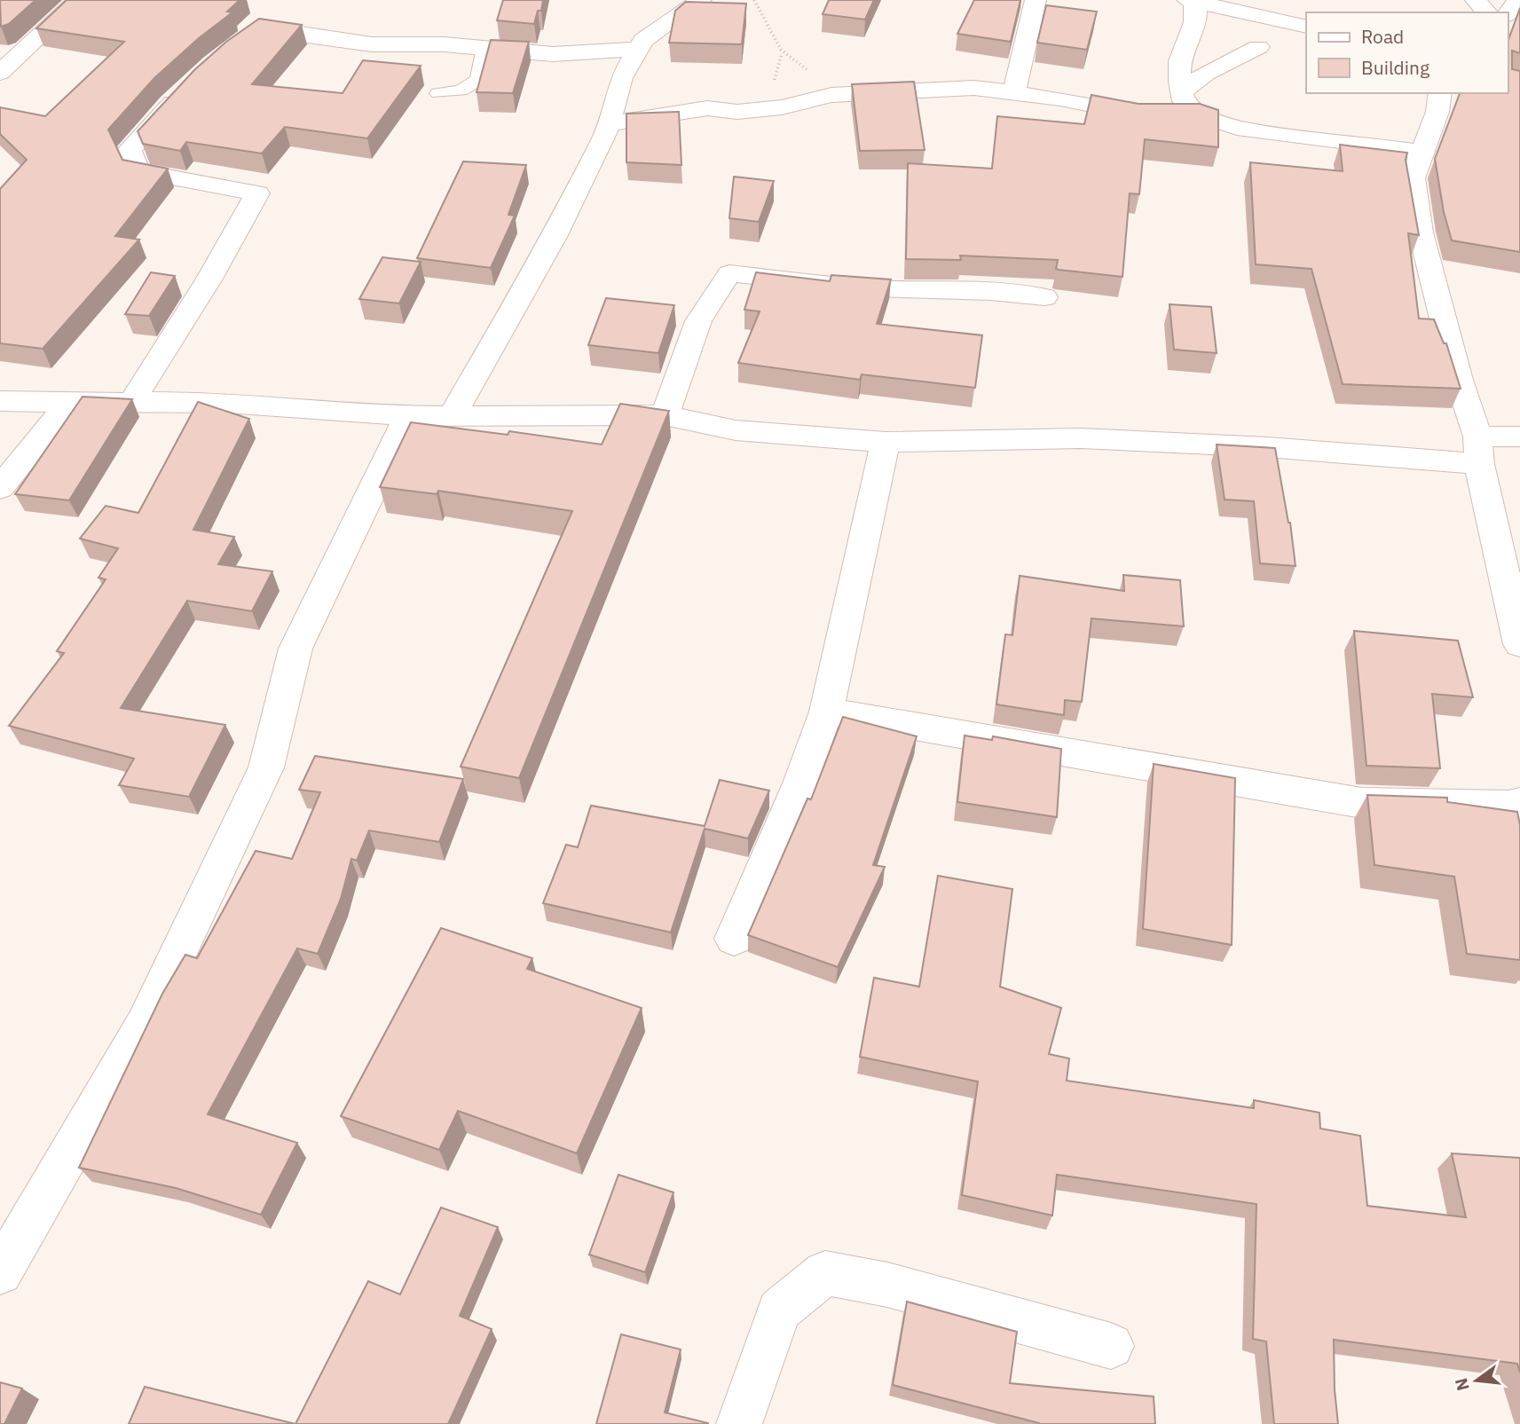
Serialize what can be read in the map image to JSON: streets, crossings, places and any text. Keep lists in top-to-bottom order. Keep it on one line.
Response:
{"legend":["Road","Building"],"north":"left"}
